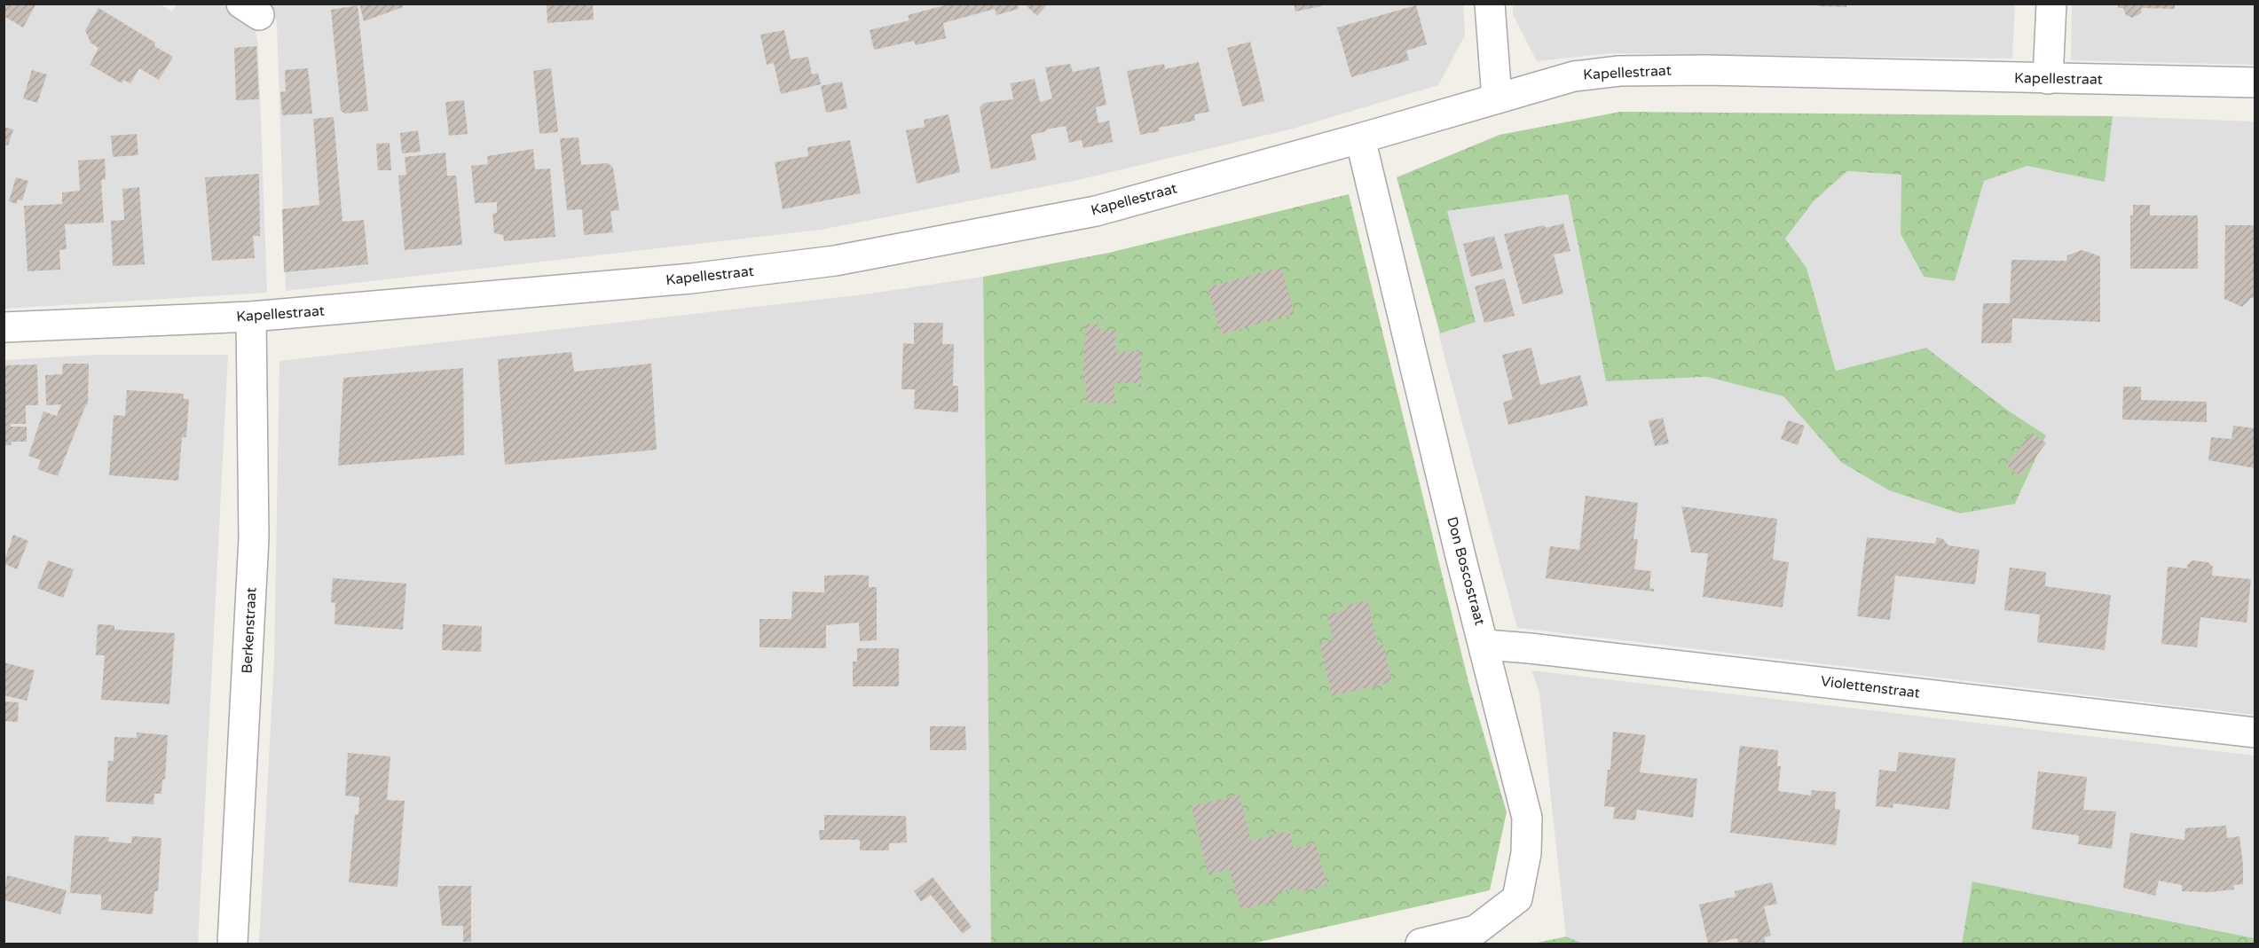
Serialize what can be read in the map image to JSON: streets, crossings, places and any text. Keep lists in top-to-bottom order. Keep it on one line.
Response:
{"streets":{"street":["Kapellestraat","Don Boscostraat","Berkenstraat","Violettenstraat"]},"crossings":[["Kapellestraat","Don Boscostraat"],["Kapellestraat","Berkenstraat"],["Don Boscostraat","Violettenstraat"]]}
